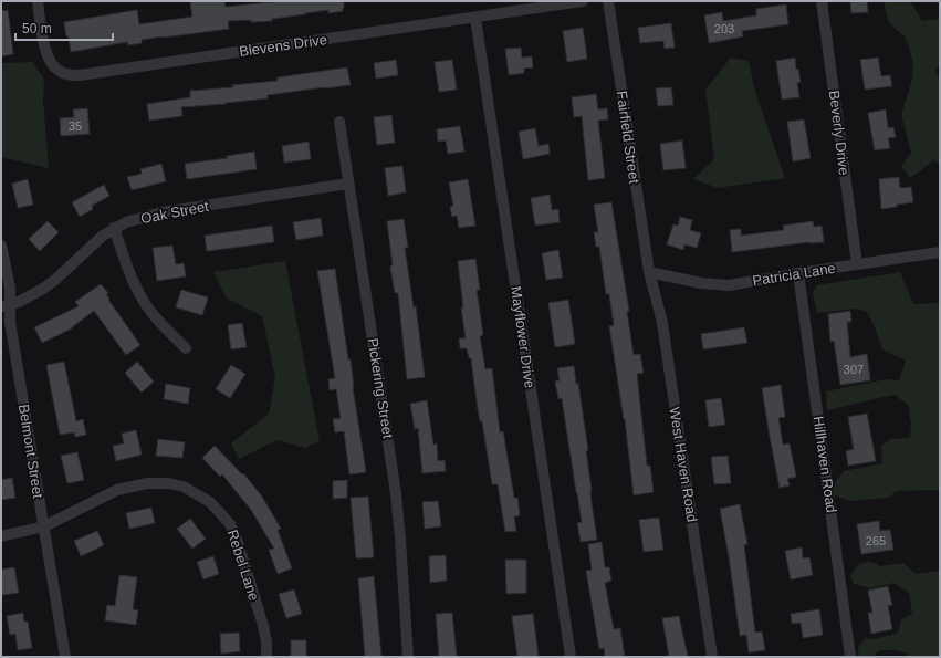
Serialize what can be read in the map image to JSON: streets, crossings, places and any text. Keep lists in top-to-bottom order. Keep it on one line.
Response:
{"streets":{"street":["Blevens Drive","Beverly Drive","Fairfield Street","Oak Street","Patricia Lane","Mayflower Drive","Pickering Street","Belmont Street","West Haven Road","Hillhaven Road","Rebel Lane"]},"crossings":[["Blevens Drive","Mayflower Drive"],["Beverly Drive","Patricia Lane"],["Fairfield Street","Patricia Lane"],["Fairfield Street","West Haven Road"],["Oak Street","Pickering Street"],["Oak Street","Belmont Street"],["Patricia Lane","West Haven Road"],["Patricia Lane","Hillhaven Road"],["Belmont Street","Rebel Lane"]],"house_numbers":["203","35","307","265"],"scale_bar":"50 m"}
